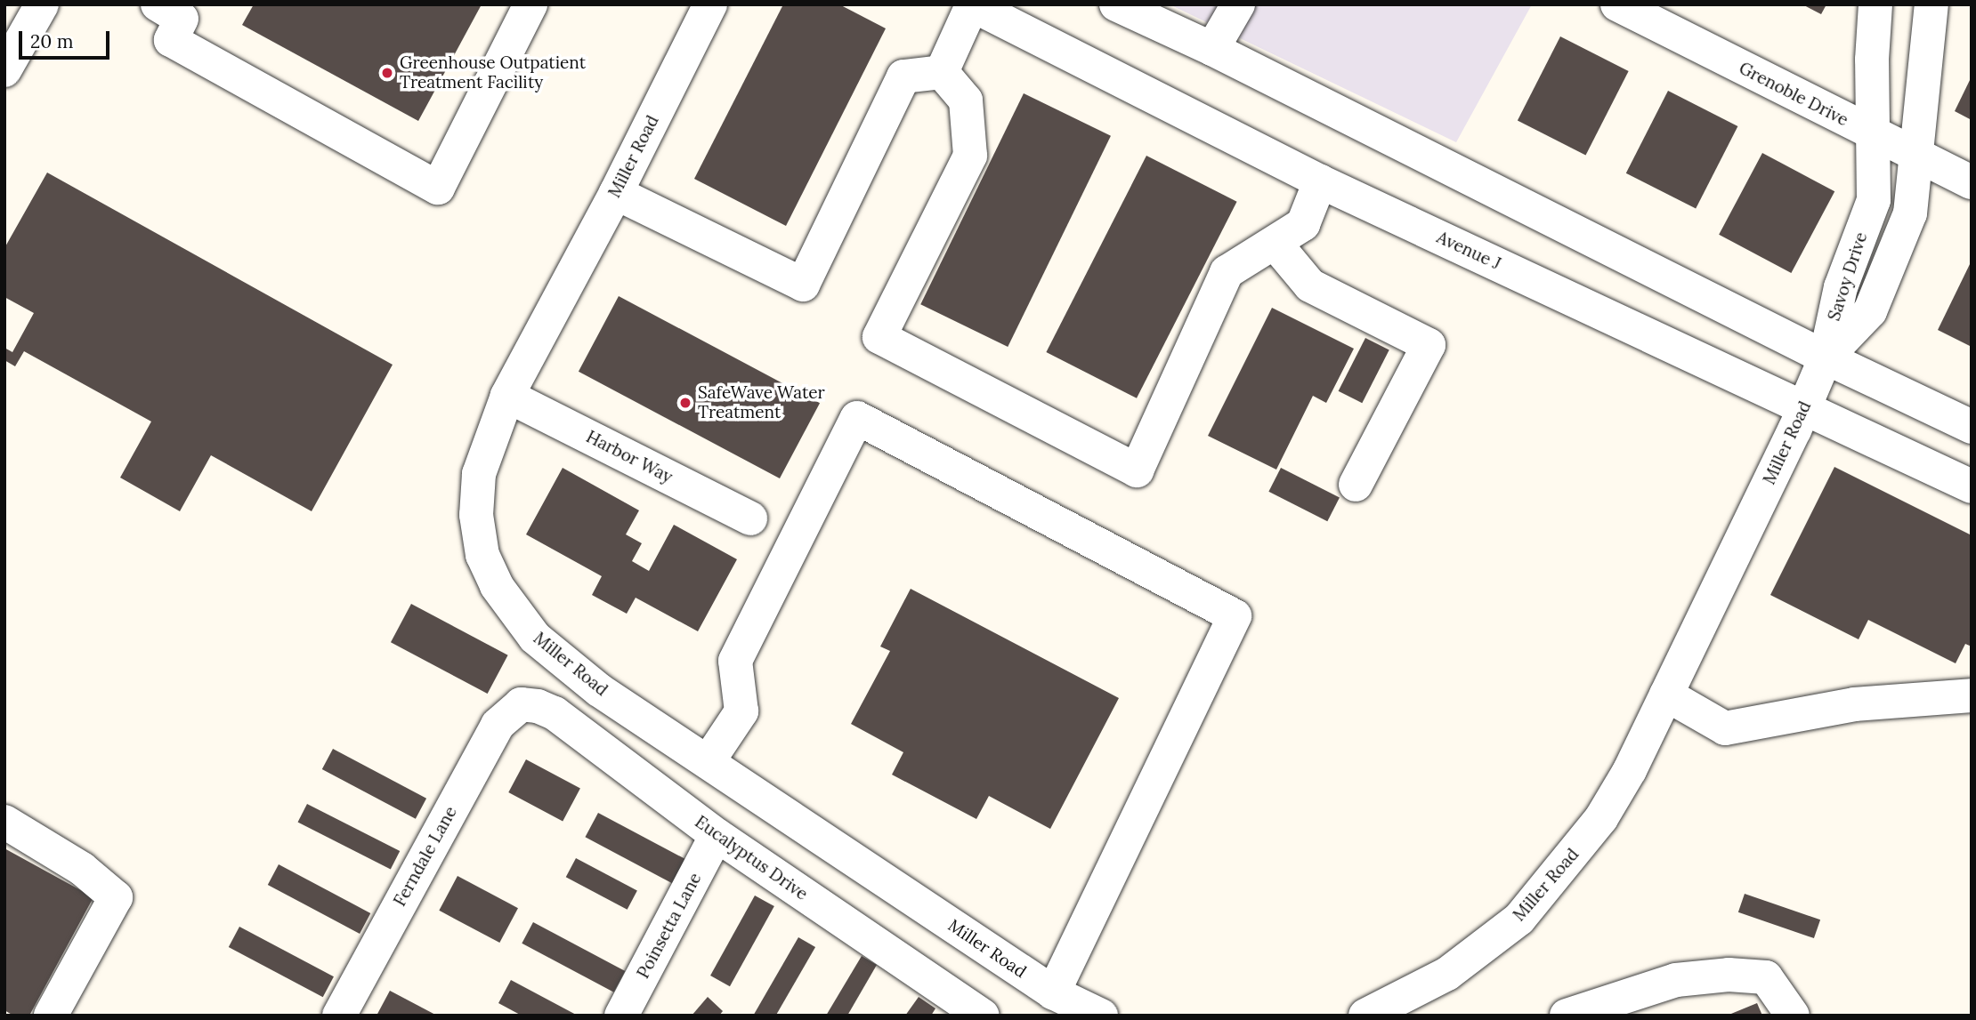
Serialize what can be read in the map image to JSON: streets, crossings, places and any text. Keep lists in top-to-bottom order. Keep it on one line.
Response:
{"streets":{"street":["Grenoble Drive","Miller Road","Avenue J","Savoy Drive","Harbor Way","Ferndale Lane","Eucalyptus Drive","Poinsetta Lane"]},"crossings":[["Grenoble Drive","Savoy Drive"],["Miller Road","Avenue J"],["Miller Road","Savoy Drive"],["Miller Road","Harbor Way"],["Ferndale Lane","Eucalyptus Drive"],["Eucalyptus Drive","Poinsetta Lane"]],"places":["Greenhouse Outpatient Treatment Facility","SafeWave Water Treatment"],"scale_bar":"20 m"}
